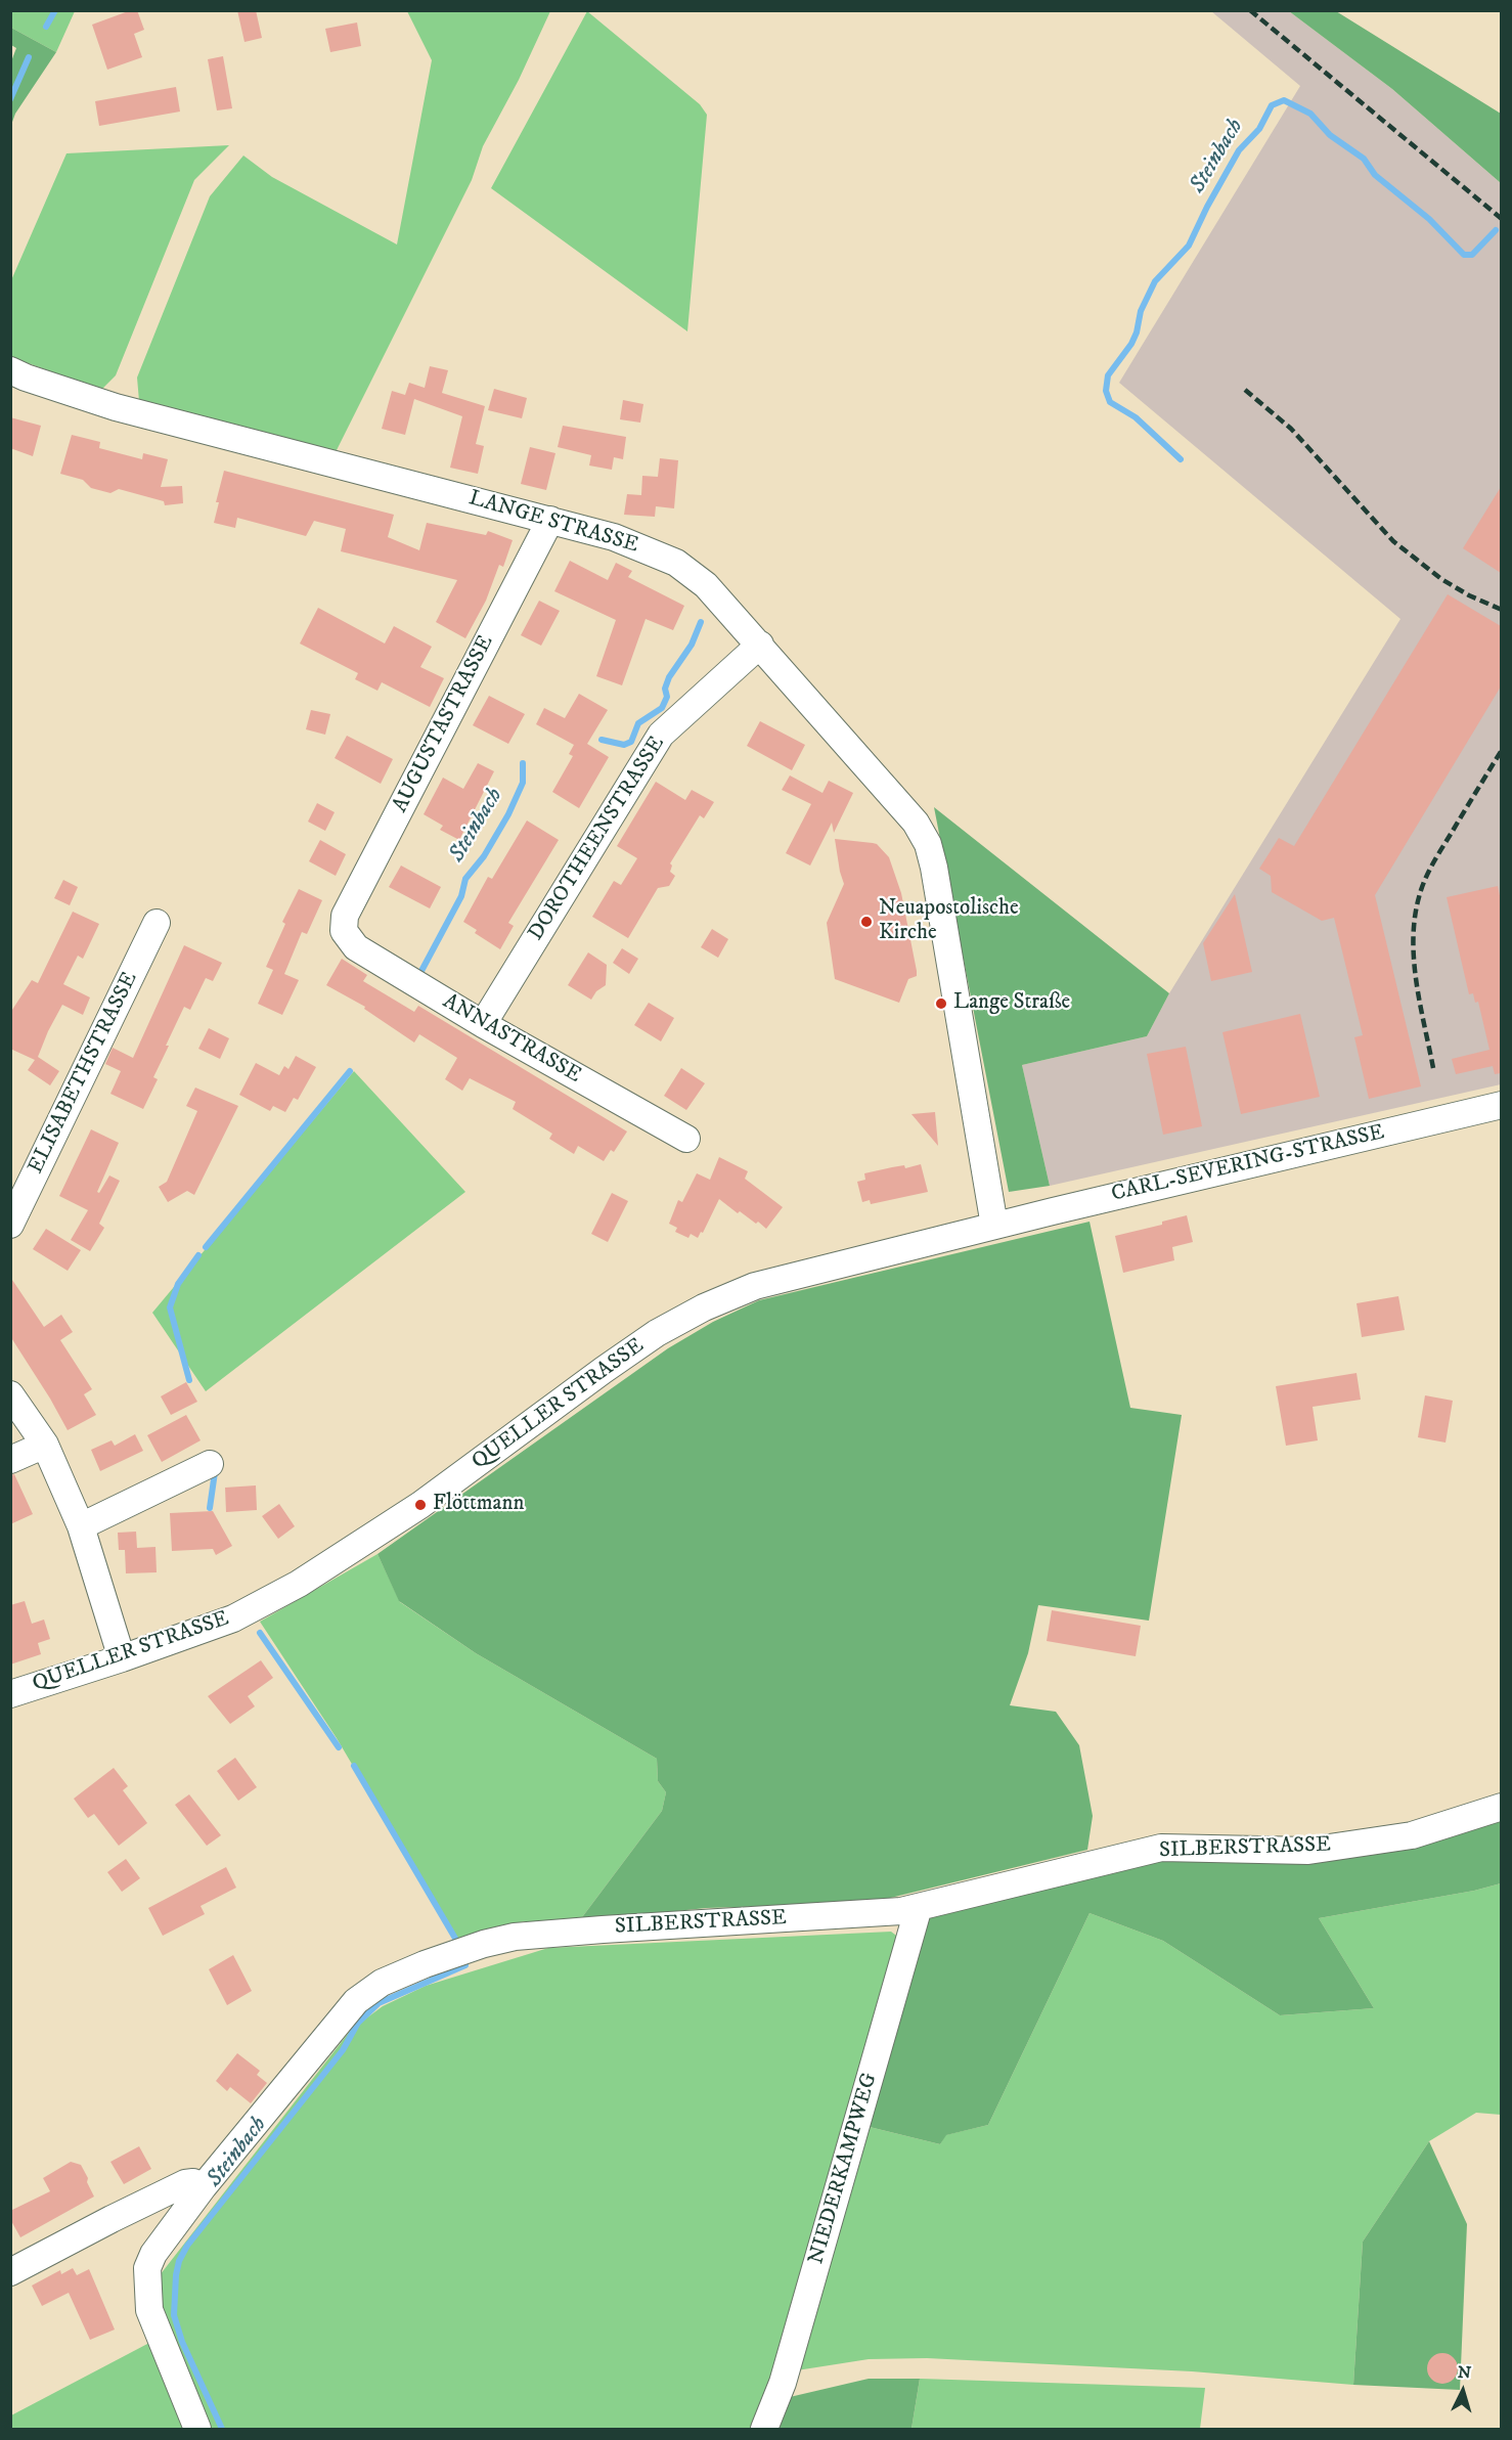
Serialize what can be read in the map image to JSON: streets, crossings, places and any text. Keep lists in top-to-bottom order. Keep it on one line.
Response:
{"streets":{"street":["LANGE STRASSE","AUGUSTASTRASSE","DOROTHEENSTRASSE","ANNASTRASSE","ELISABETHSTRASSE","CARL-SEVERING-STRASSE","QUELLER STRASSE","SILBERSTRASSE","NIEDERKAMPWEG"]},"crossings":[["LANGE STRASSE","AUGUSTASTRASSE"],["LANGE STRASSE","DOROTHEENSTRASSE"],["LANGE STRASSE","CARL-SEVERING-STRASSE"],["LANGE STRASSE","QUELLER STRASSE"],["AUGUSTASTRASSE","ANNASTRASSE"],["DOROTHEENSTRASSE","ANNASTRASSE"],["CARL-SEVERING-STRASSE","QUELLER STRASSE"],["SILBERSTRASSE","NIEDERKAMPWEG"]],"water":["Steinbach"],"places":["Neuapostolische Kirche","Lange Straße","Flöttmann"],"north":"top"}
